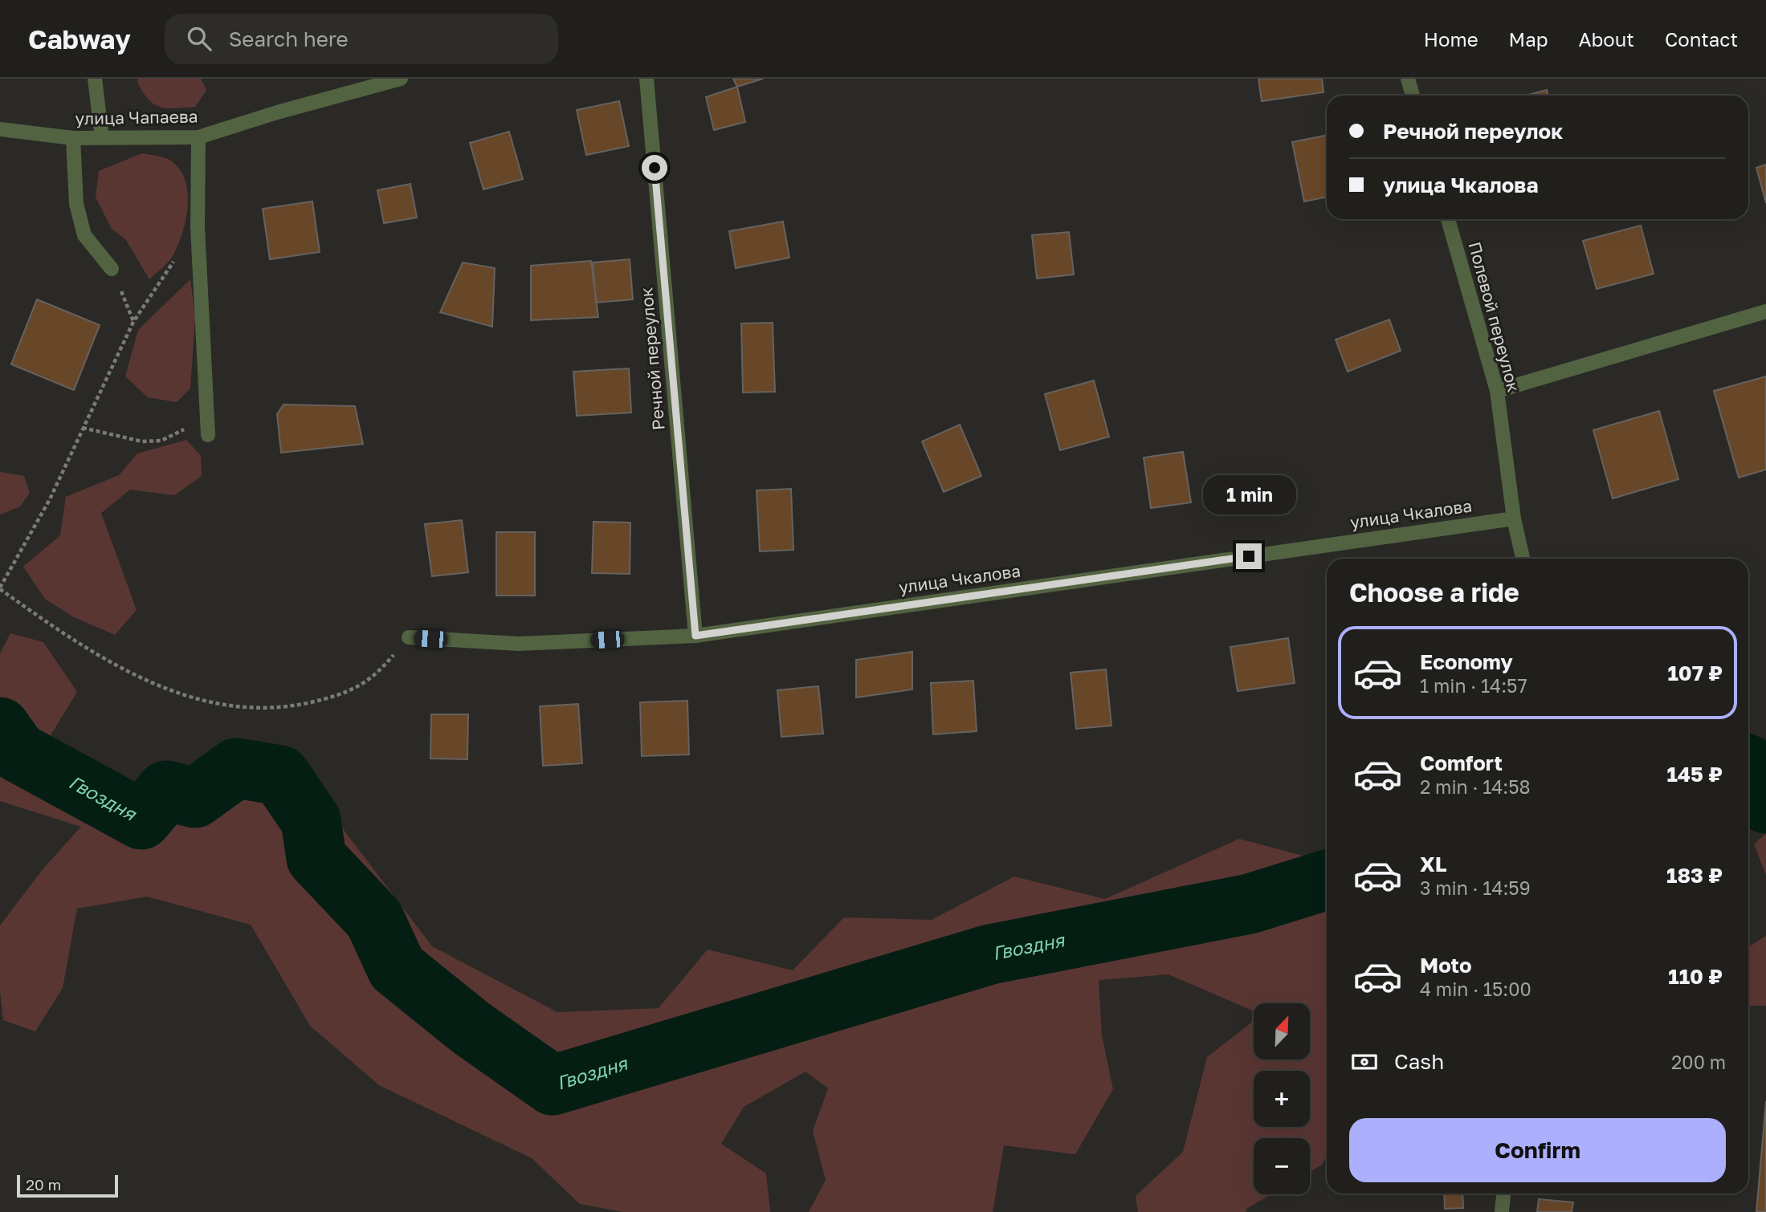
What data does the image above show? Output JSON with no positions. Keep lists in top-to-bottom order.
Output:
{
  "streets": {
    "street": [
      "улица Чапаева",
      "Полевой переулок",
      "Речной переулок",
      "улица Чкалова"
    ]
  },
  "crossings": [
    ["Полевой переулок", "улица Чкалова"],
    ["Речной переулок", "улица Чкалова"]
  ],
  "water": ["Гвоздня"],
  "scale_bar": "20 m",
  "north": "top right",
  "page": {
    "header": "Cabway",
    "search": "Search here",
    "nav": [
      "Home",
      "Map",
      "About",
      "Contact"
    ],
    "banner": ["Речной переулок", "улица Чкалова"],
    "bubble": "1 min",
    "heading": "Choose a ride",
    "list": [
      {
        "name": "Economy",
        "note": "1 min · 14:57",
        "value": "107 ₽"
      },
      {
        "name": "Comfort",
        "note": "2 min · 14:58",
        "value": "145 ₽"
      },
      {
        "name": "XL",
        "note": "3 min · 14:59",
        "value": "183 ₽"
      },
      {
        "name": "Moto",
        "note": "4 min · 15:00",
        "value": "110 ₽"
      }
    ],
    "map_buttons": ["+", "−"],
    "pay": ["Cash", "200 m"],
    "buttons": "Confirm",
    "scale": "20 m"
  }
}
